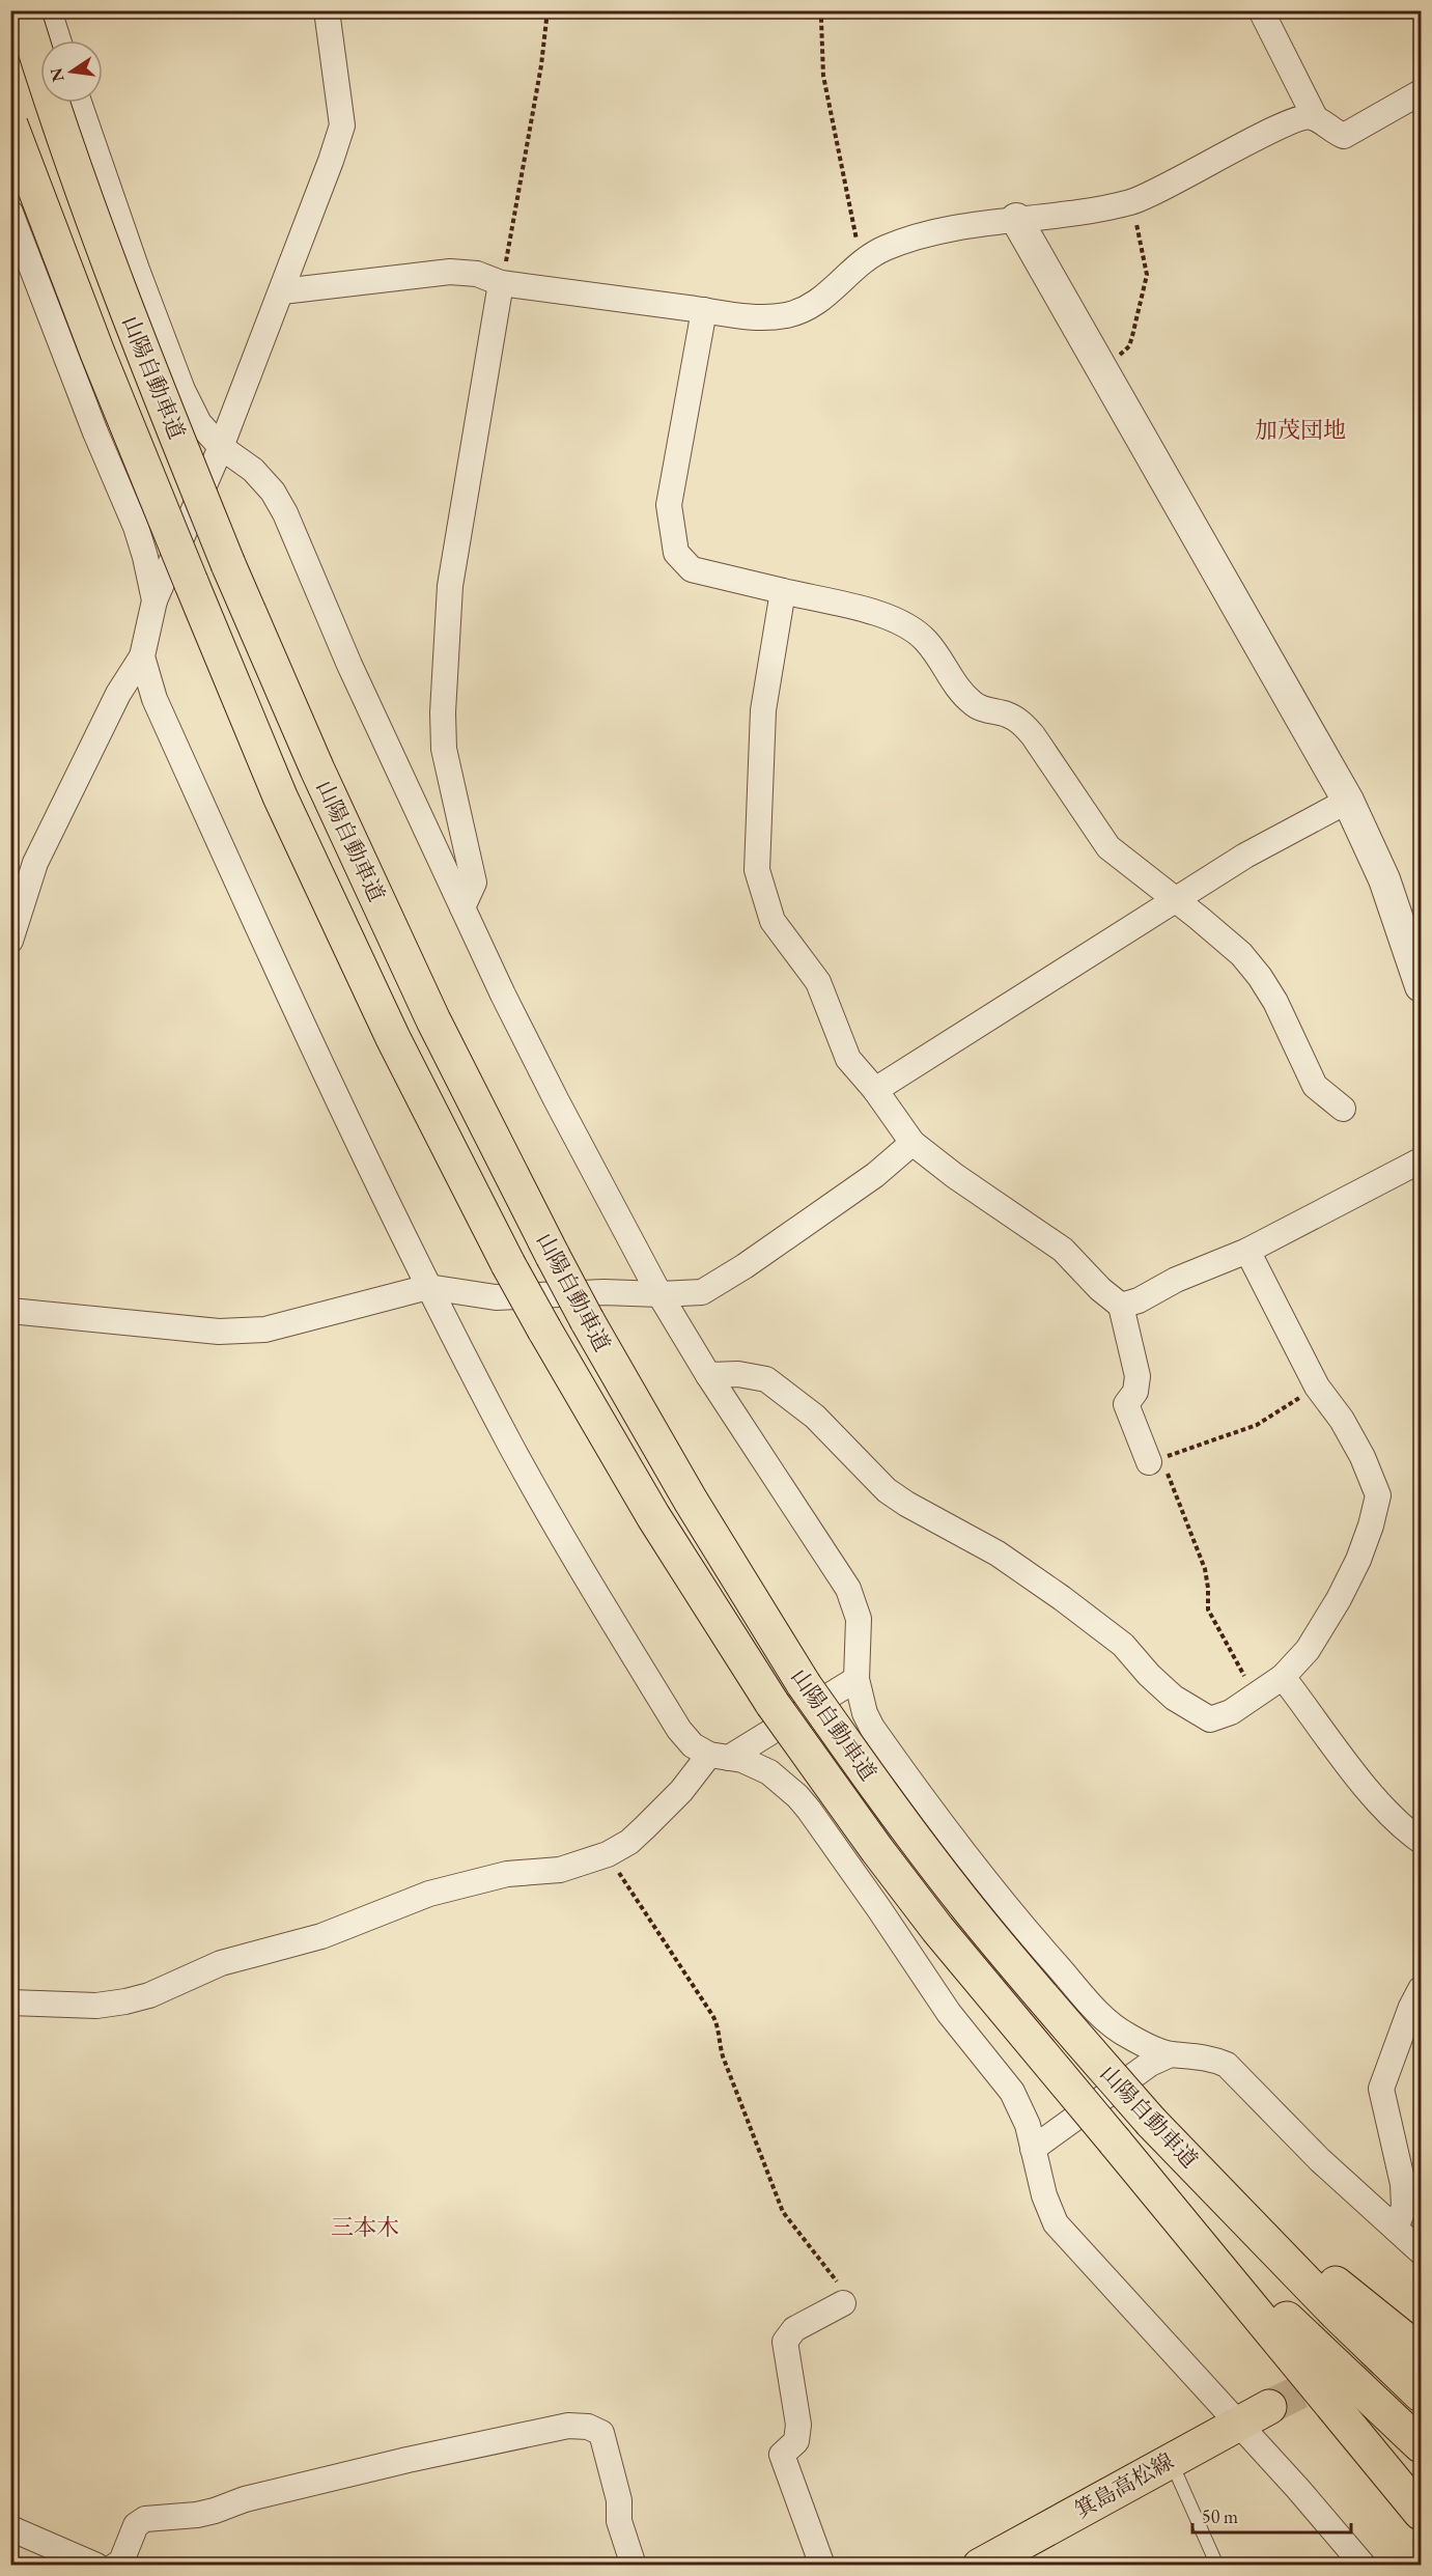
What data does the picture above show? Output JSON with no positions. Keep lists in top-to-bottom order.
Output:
{
  "streets": {
    "main road": ["山陽自動車道", "箕島高松線"]
  },
  "districts": ["加茂団地", "三本木"],
  "scale_bar": "50 m",
  "north": "left"
}
